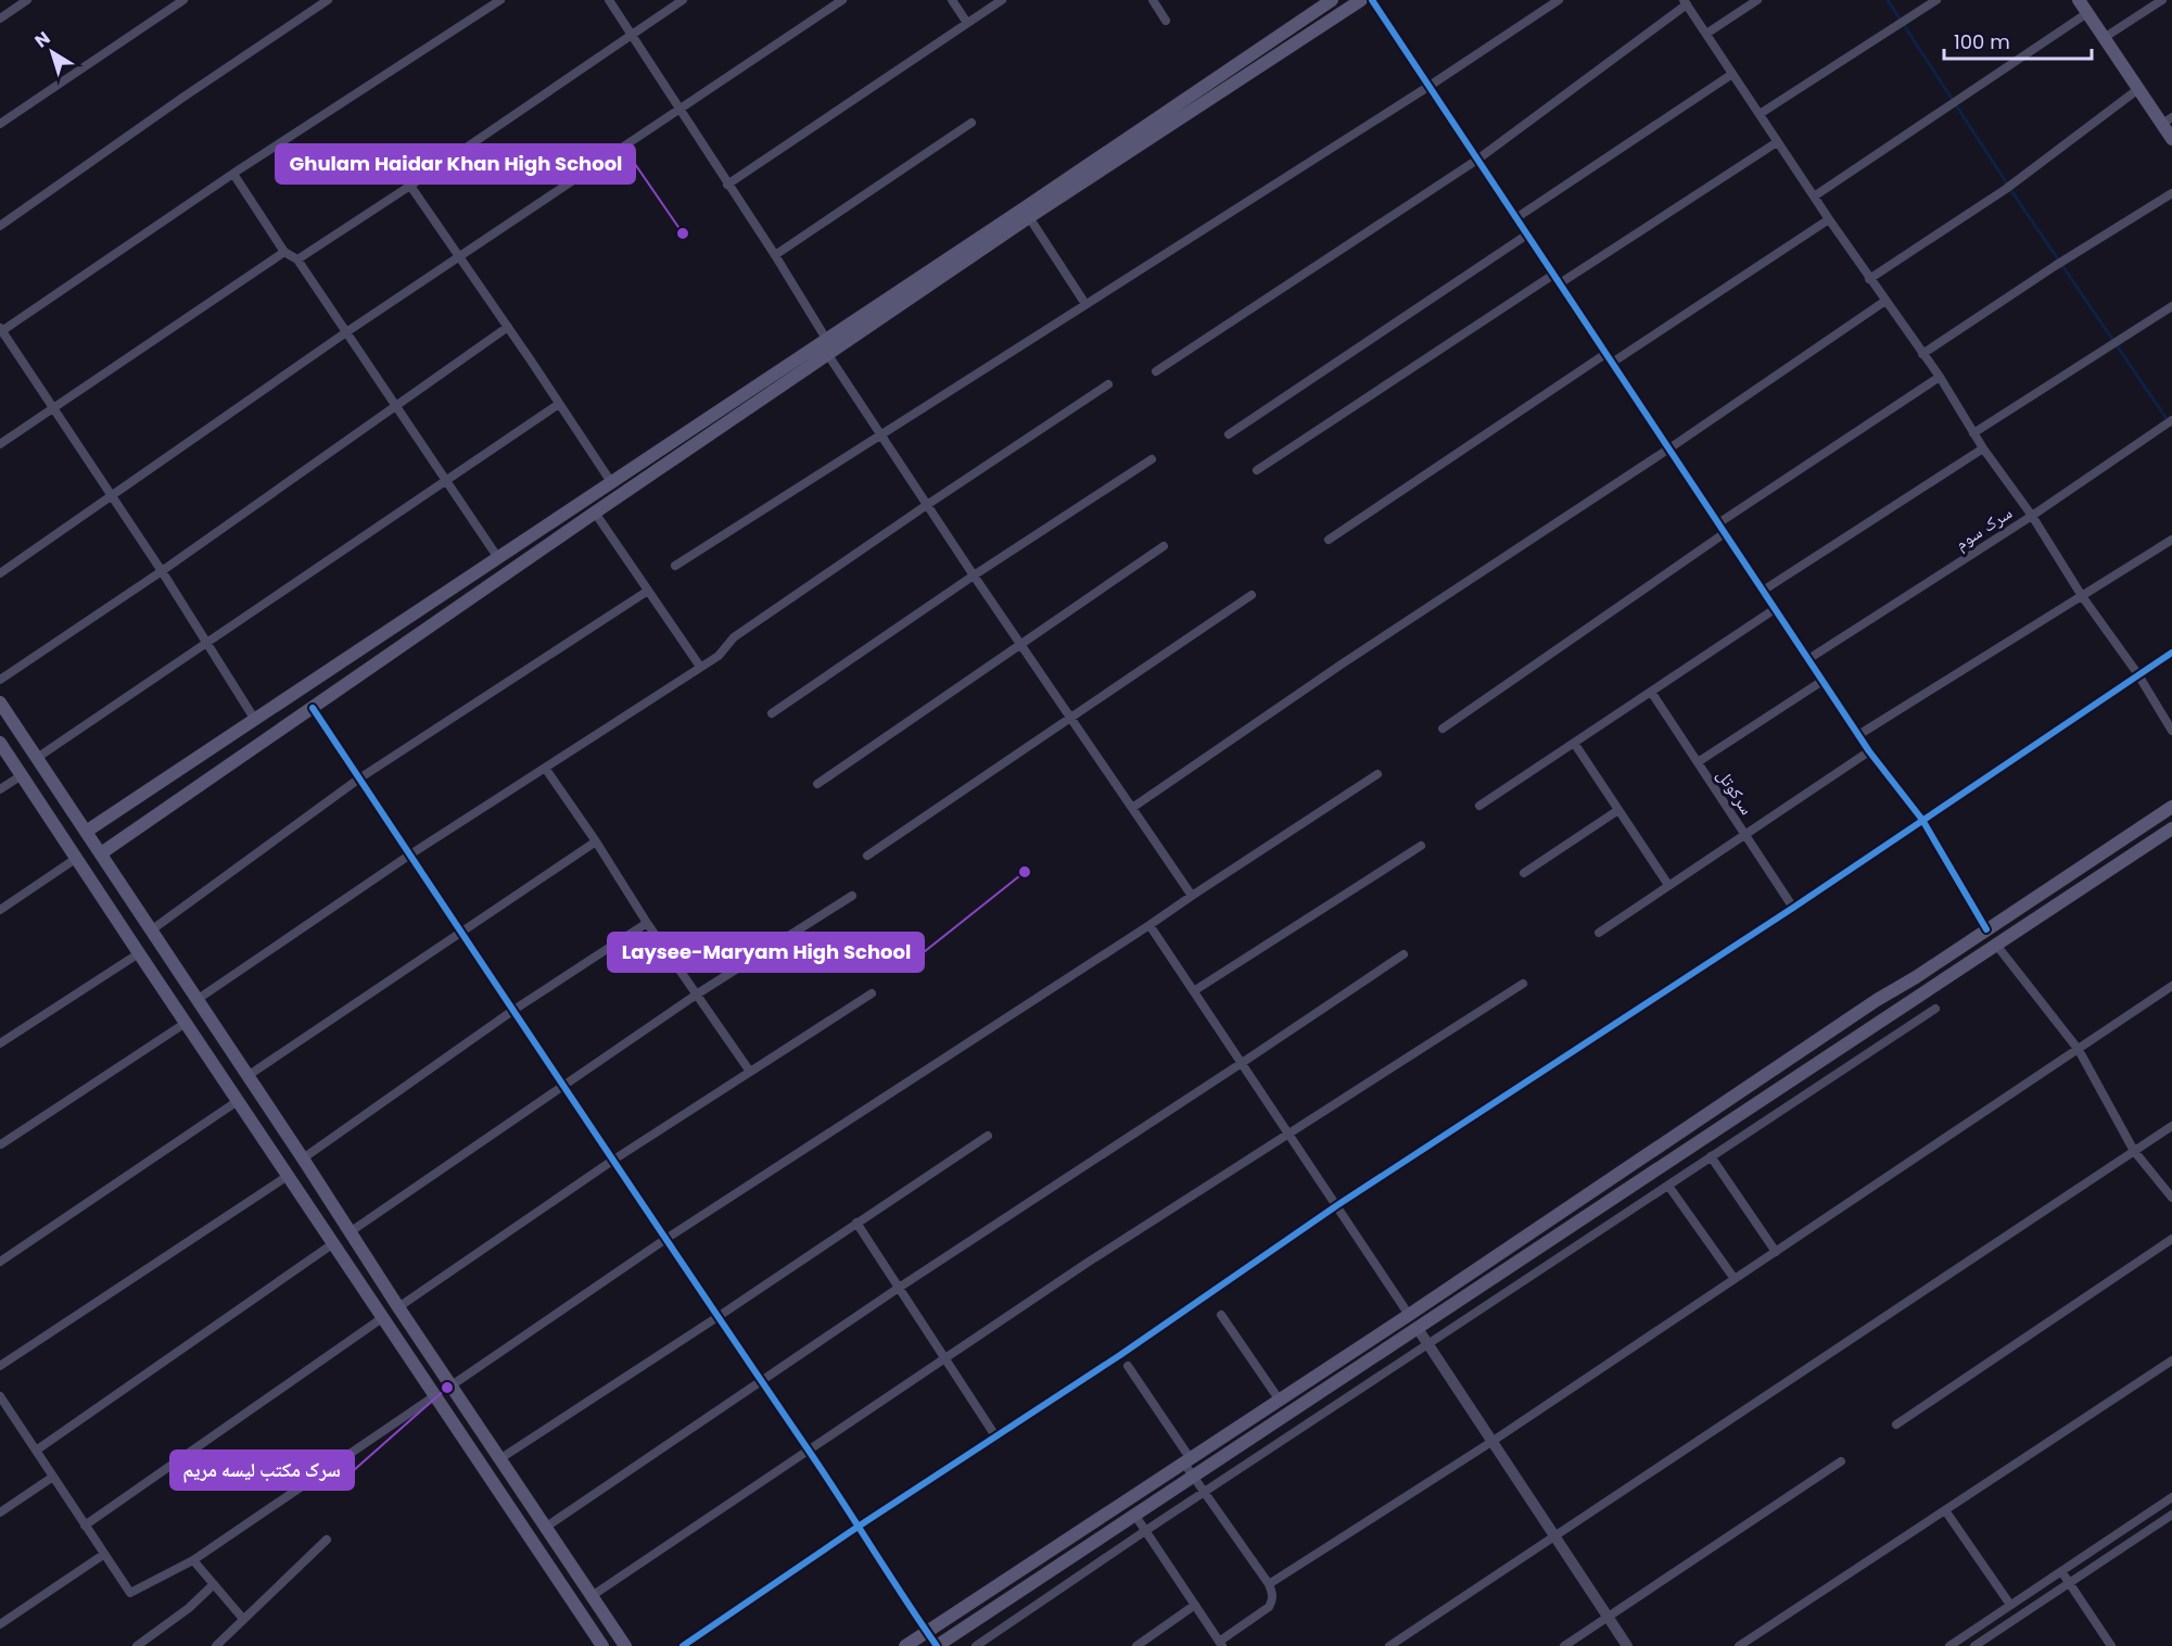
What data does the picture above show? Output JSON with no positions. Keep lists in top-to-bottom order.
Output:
{
  "streets": {
    "street": ["سرک سوم", "سرکوتل"]
  },
  "places": ["Ghulam Haidar Khan High School", "Laysee-Maryam High School", "سرک مکتب لیسه مریم"],
  "scale_bar": "100 m",
  "north": "top left"
}
